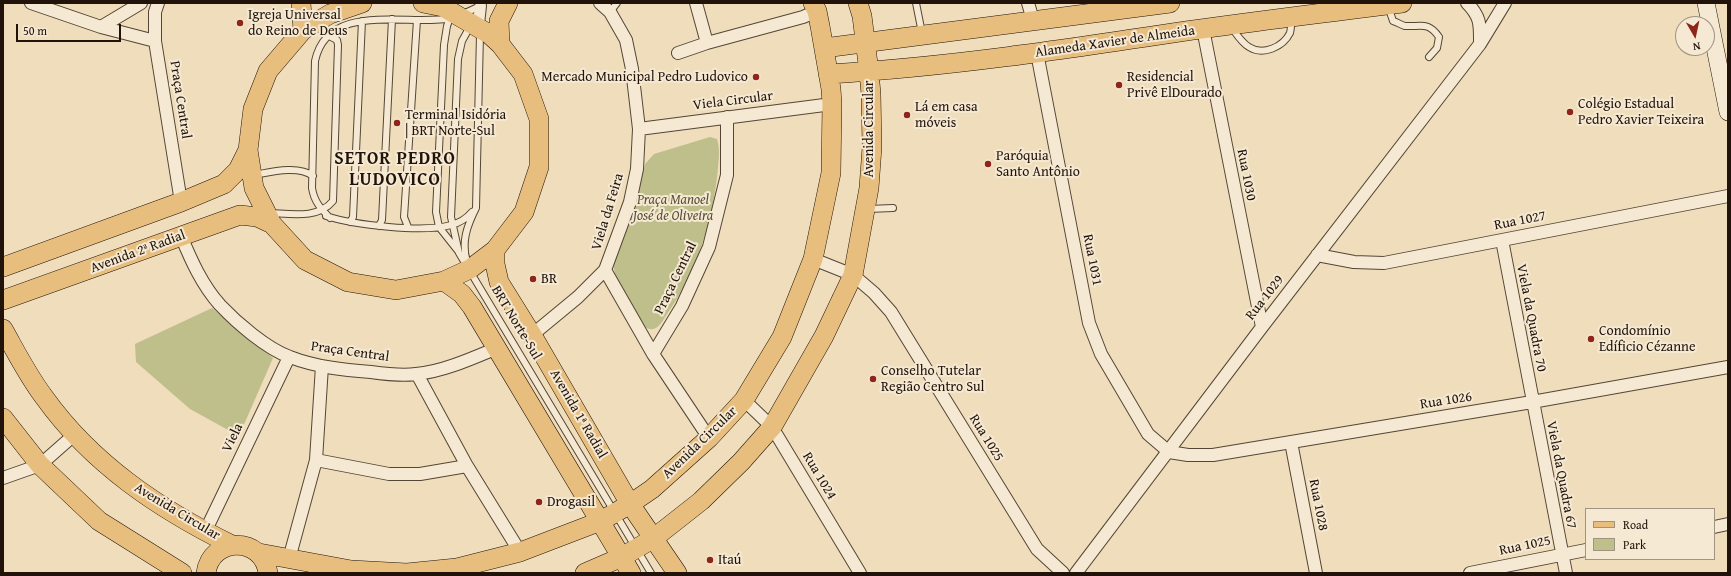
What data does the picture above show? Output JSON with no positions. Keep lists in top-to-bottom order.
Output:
{
  "streets": {
    "main road": [
      "Alameda Xavier de Almeida",
      "Avenida Circular",
      "Avenida 2ª Radial",
      "Avenida 1ª Radial"
    ],
    "street": [
      "Praça Central",
      "Viela Circular",
      "Rua 1030",
      "Viela da Feira",
      "Rua 1027",
      "Rua 1031",
      "Rua 1029",
      "Viela da Quadra 70",
      "Rua 1026",
      "Viela",
      "Rua 1025",
      "Viela da Quadra 67",
      "Rua 1024",
      "Rua 1028"
    ],
    "lane": ["BRT Norte-Sul"]
  },
  "crossings": [
    ["Alameda Xavier de Almeida", "Avenida Circular"],
    ["Alameda Xavier de Almeida", "Rua 1030"],
    ["Alameda Xavier de Almeida", "Rua 1031"],
    ["Praça Central", "Viela Circular"],
    ["Praça Central", "Avenida Circular"],
    ["Praça Central", "Viela da Feira"],
    ["Praça Central", "Avenida 2ª Radial"],
    ["Praça Central", "Avenida 1ª Radial"],
    ["Praça Central", "Viela"],
    ["Viela Circular", "Avenida Circular"],
    ["Viela Circular", "Viela da Feira"],
    ["Avenida Circular", "BRT Norte-Sul"],
    ["Avenida Circular", "Avenida 1ª Radial"],
    ["Avenida Circular", "Viela"],
    ["Avenida Circular", "Rua 1025"],
    ["Avenida Circular", "Rua 1024"],
    ["Rua 1030", "Rua 1029"],
    ["Viela da Feira", "Avenida 1ª Radial"],
    ["Rua 1027", "Rua 1029"],
    ["Rua 1027", "Viela da Quadra 70"],
    ["Rua 1031", "Rua 1029"],
    ["Rua 1031", "Rua 1026"],
    ["Rua 1029", "Rua 1026"],
    ["Viela da Quadra 70", "Rua 1026"],
    ["Viela da Quadra 70", "Viela da Quadra 67"],
    ["BRT Norte-Sul", "Avenida 1ª Radial"],
    ["Rua 1026", "Viela da Quadra 67"],
    ["Rua 1026", "Rua 1028"],
    ["Rua 1025", "Viela da Quadra 67"]
  ],
  "districts": ["SETOR PEDRO LUDOVICO"],
  "parks": ["Praça Manoel José de Oliveira"],
  "places": [
    "Igreja Universal do Reino de Deus",
    "Mercado Municipal Pedro Ludovico",
    "Residencial Privê ElDourado",
    "Colégio Estadual Pedro Xavier Teixeira",
    "Lá em casa móveis",
    "Terminal Isidória | BRT Norte-Sul",
    "Paróquia Santo Antônio",
    "BR",
    "Condomínio Edíficio Cézanne",
    "Conselho Tutelar Região Centro Sul",
    "Drogasil",
    "Itaú"
  ],
  "legend": ["Road", "Park"],
  "scale_bar": "50 m",
  "north": "bottom"
}
